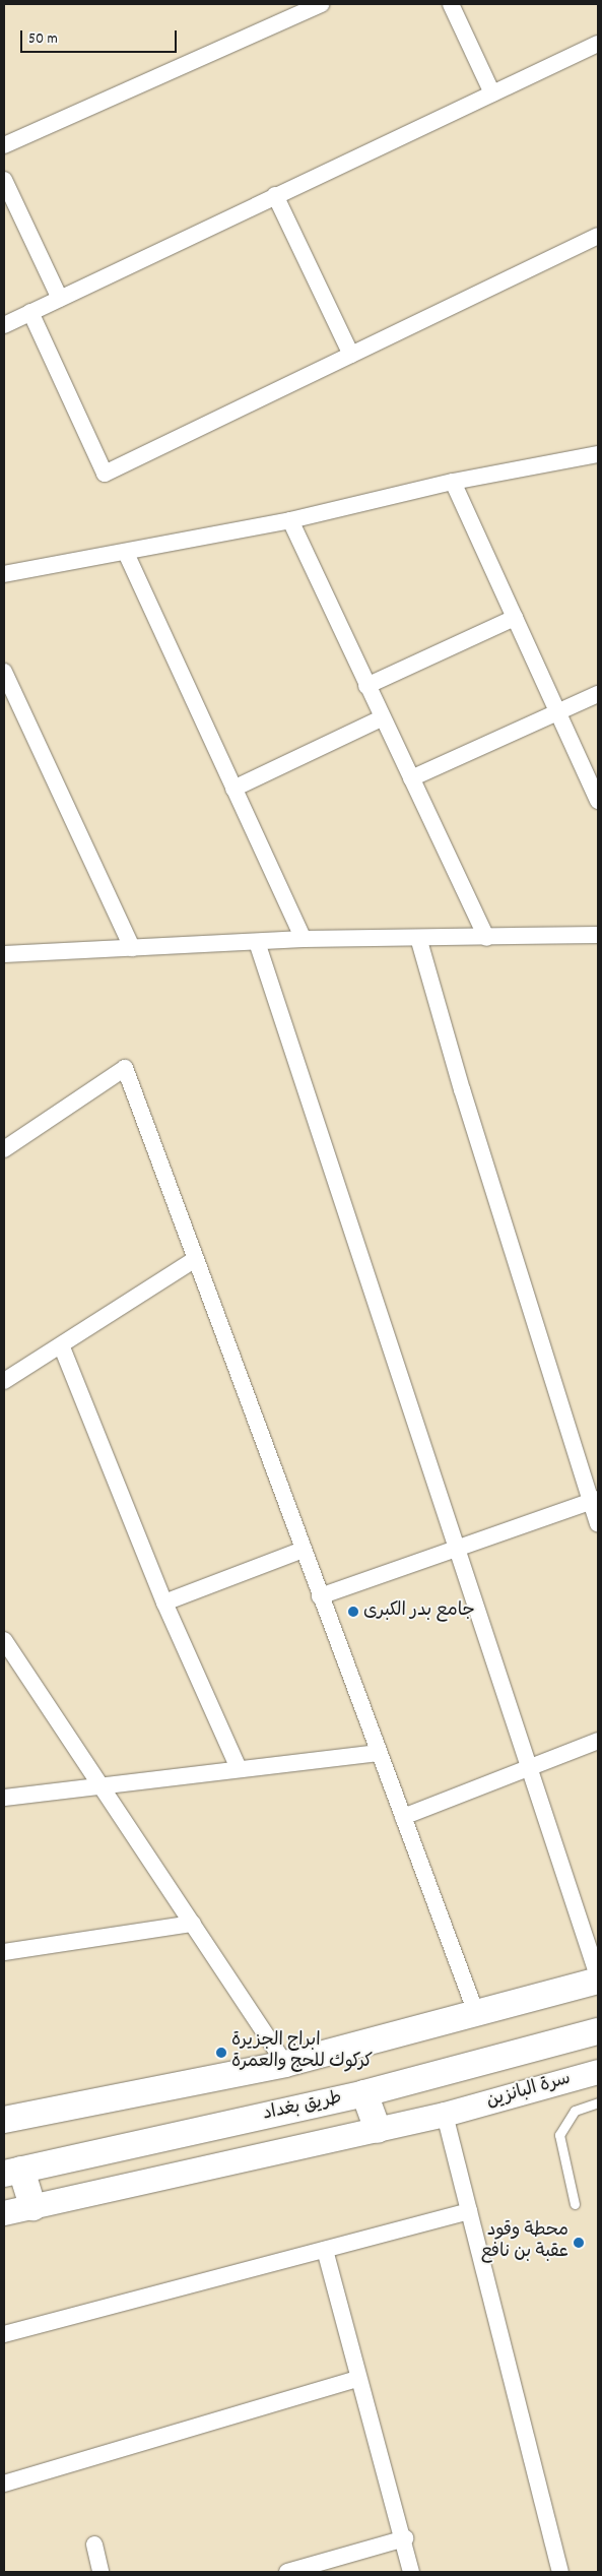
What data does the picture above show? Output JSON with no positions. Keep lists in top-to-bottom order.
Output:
{
  "streets": {
    "main road": ["سرة البانزين", "طريق بغداد"]
  },
  "places": ["جامع بدر الكبرى", "ابراج الجزيرة كركوك للحج والعمرة", "محطة وقود عقبة بن نافع"],
  "scale_bar": "50 m"
}
